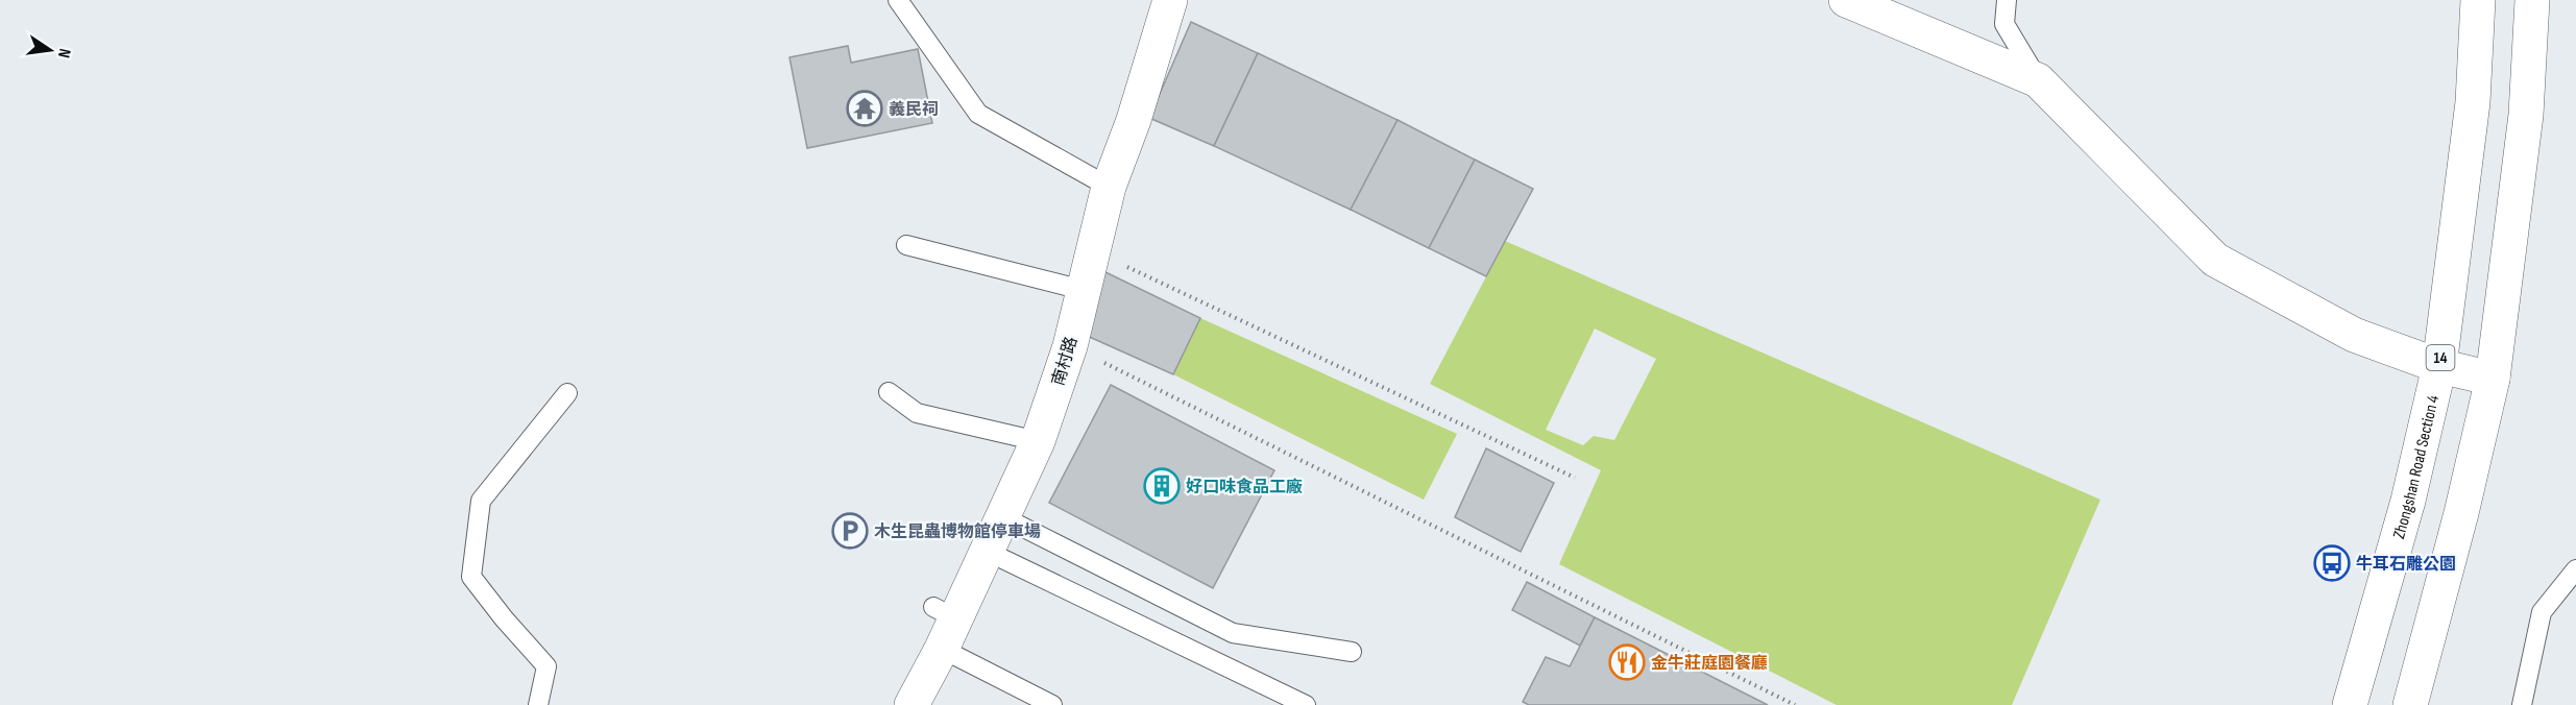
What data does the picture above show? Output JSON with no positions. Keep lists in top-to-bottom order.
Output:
{
  "streets": {
    "street": ["14", "南村路", "Zhongshan Road Section 4"]
  },
  "places": {
    "temple": ["義民祠"],
    "building": ["好口味食品工廠"],
    "parking": ["木生昆蟲博物館停車場"],
    "bus stop": ["牛耳石雕公園"],
    "restaurant": ["金牛莊庭園餐廳"]
  },
  "north": "right"
}
